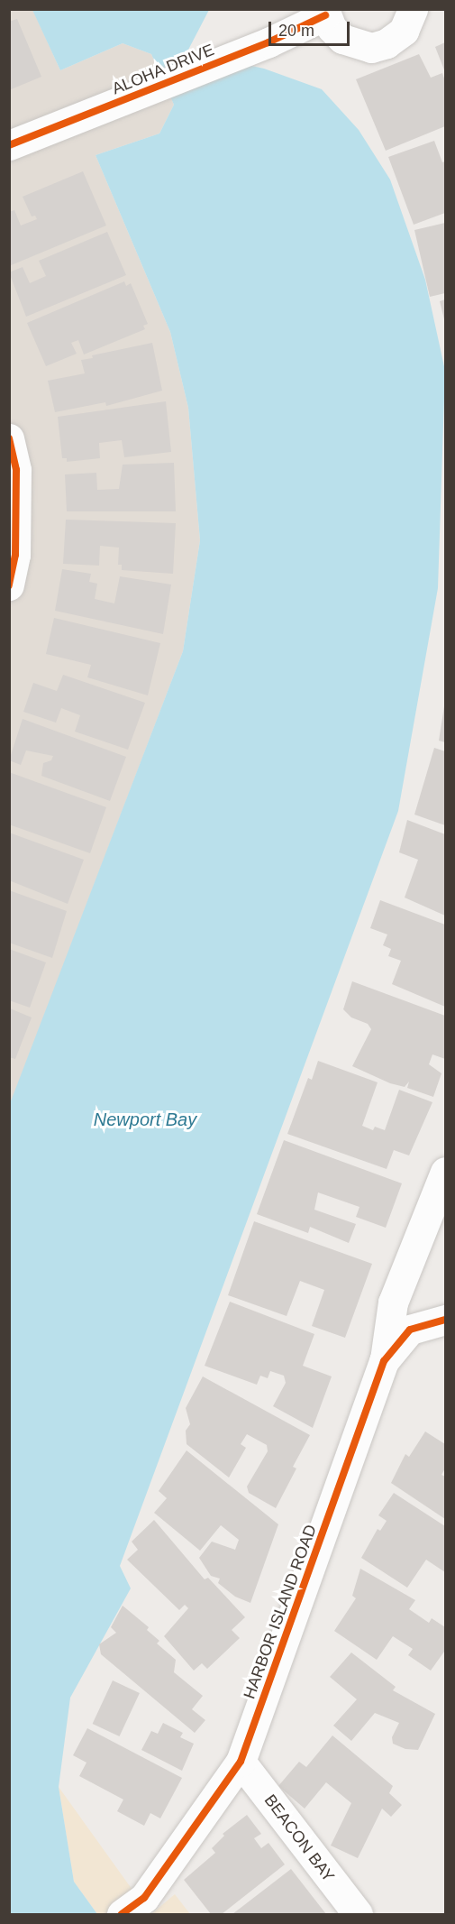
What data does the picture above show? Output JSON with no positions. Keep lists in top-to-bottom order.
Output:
{
  "streets": {
    "street": ["ALOHA DRIVE", "HARBOR ISLAND ROAD", "BEACON BAY"]
  },
  "crossings": [
    ["HARBOR ISLAND ROAD", "BEACON BAY"]
  ],
  "water": ["Newport Bay"],
  "scale_bar": "20 m"
}
